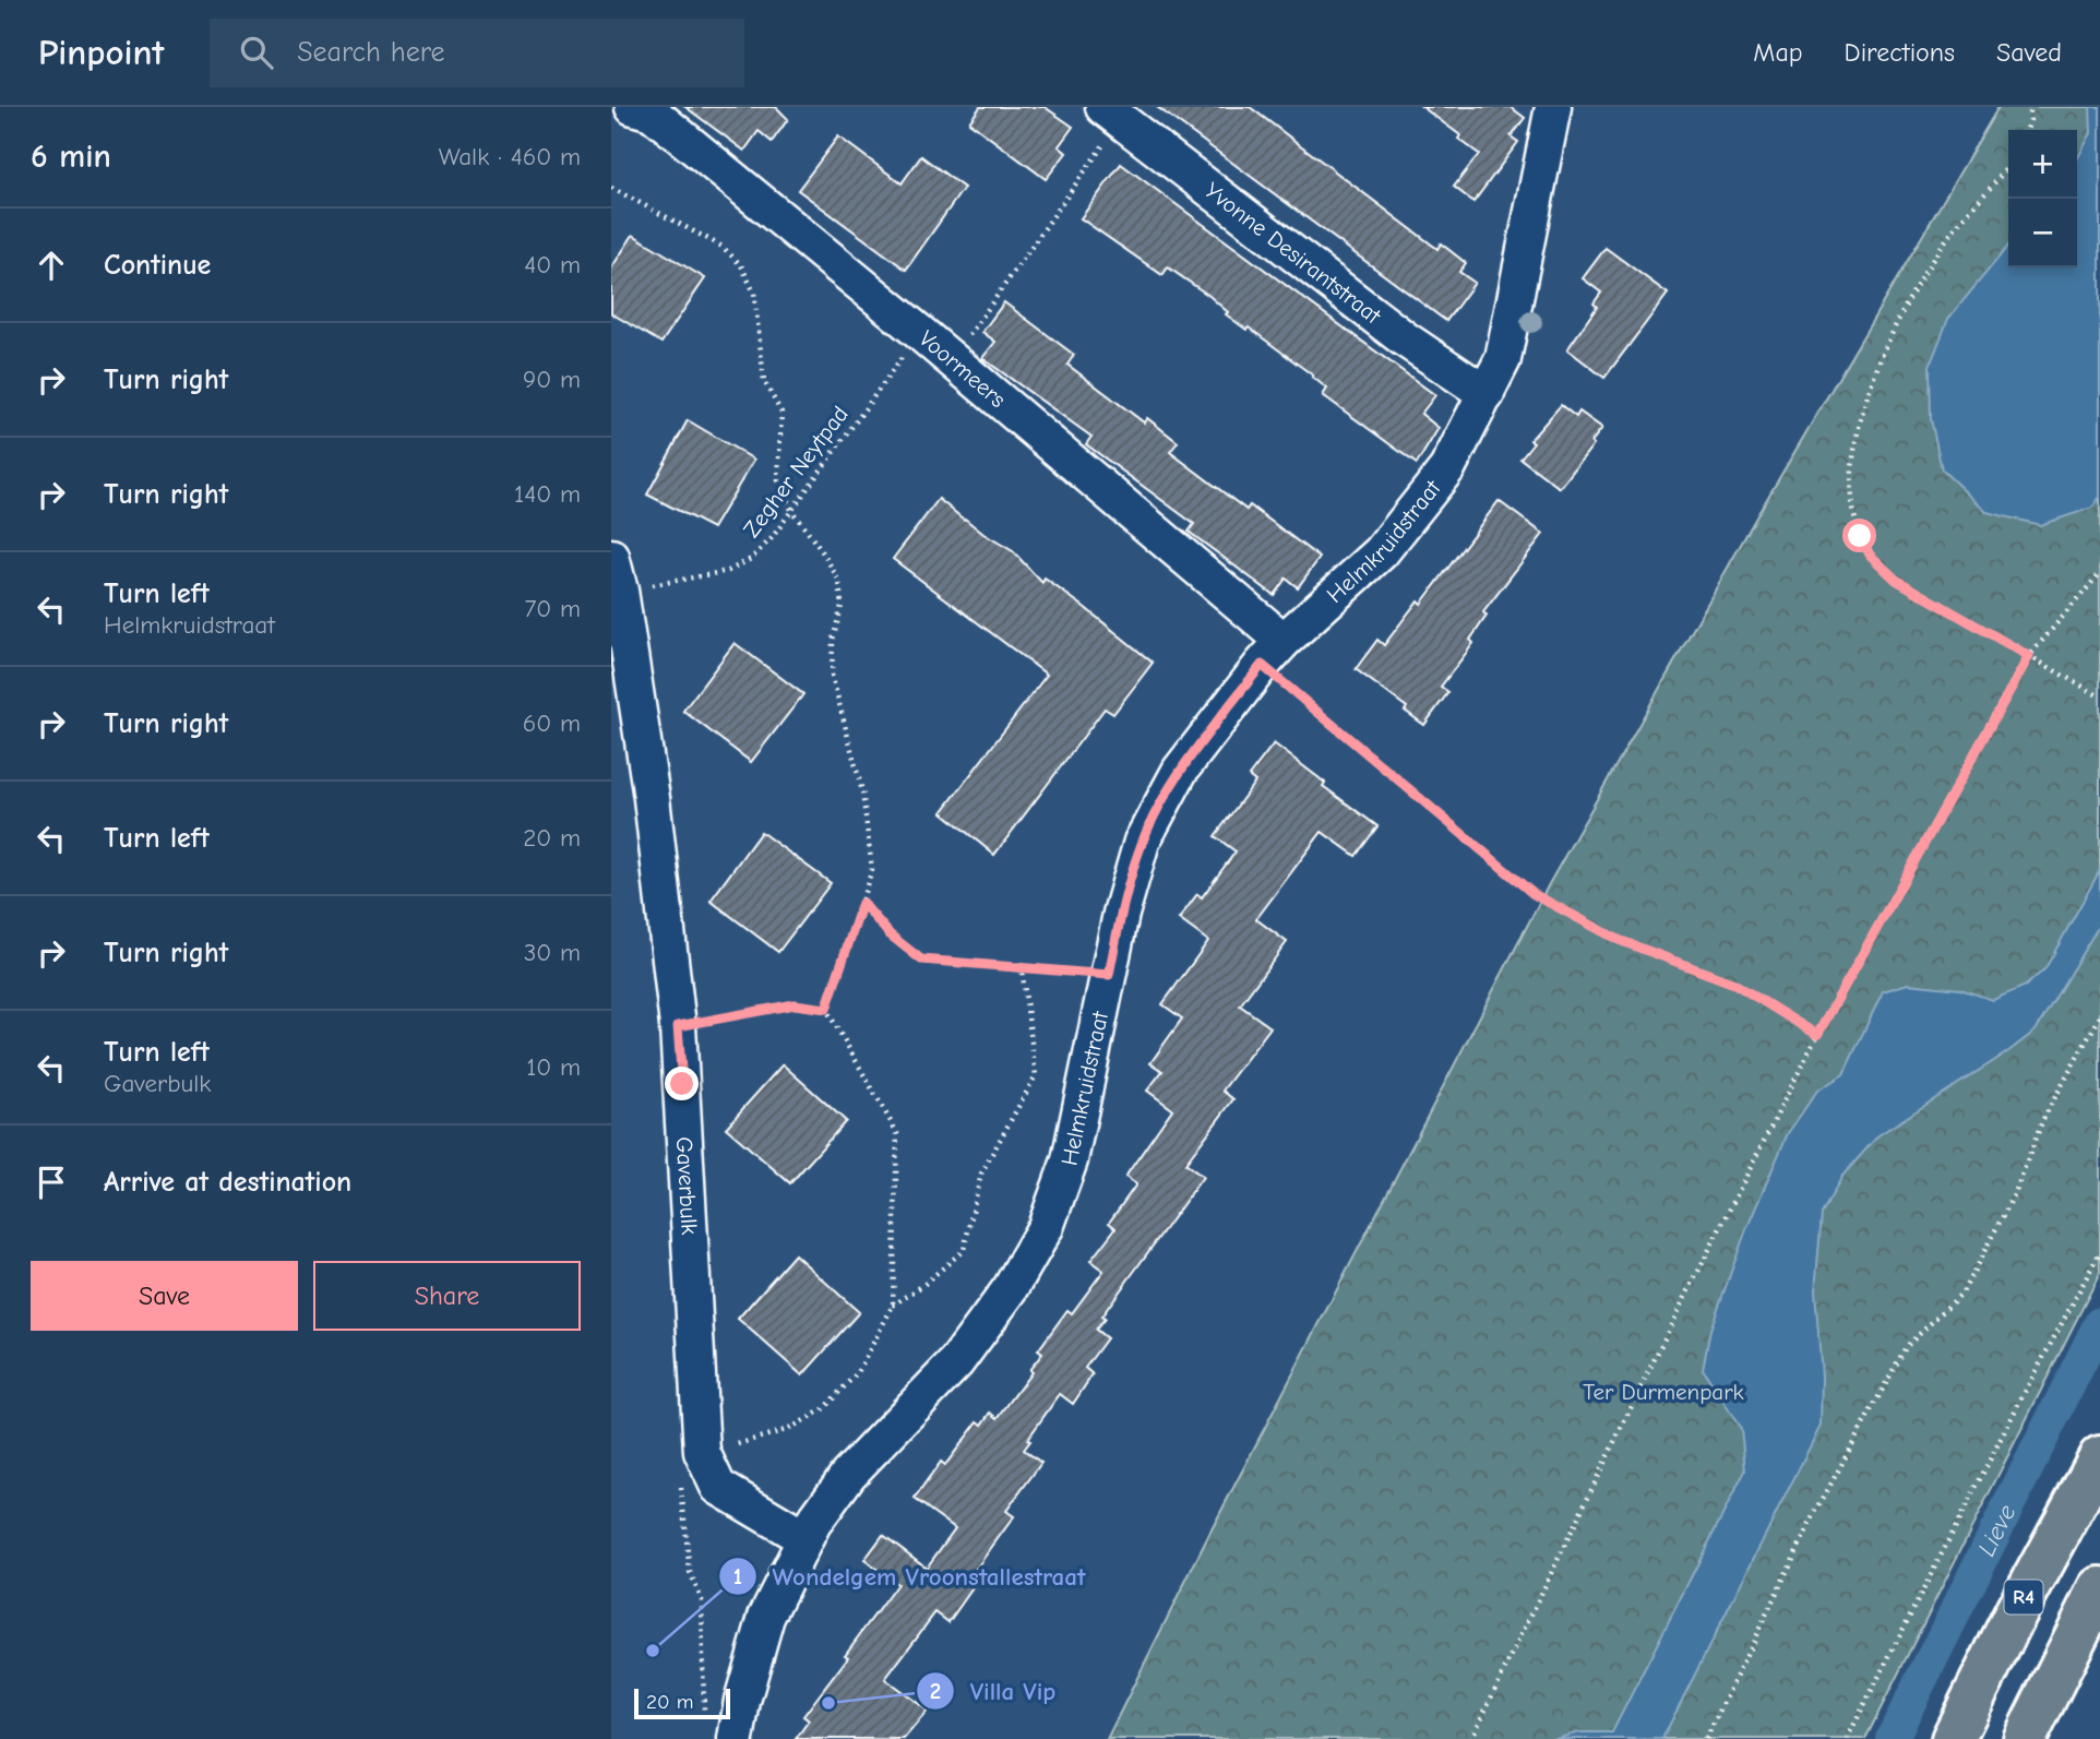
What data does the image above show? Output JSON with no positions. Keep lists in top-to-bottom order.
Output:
{
  "streets": {
    "highway": ["R4"],
    "street": [
      "Yvonne Desirantstraat",
      "Voormeers",
      "Helmkruidstraat",
      "Gaverbulk"
    ],
    "path": ["Zegher Neytpad"]
  },
  "crossings": [
    ["Yvonne Desirantstraat", "Helmkruidstraat"],
    ["Voormeers", "Zegher Neytpad"],
    ["Voormeers", "Helmkruidstraat"],
    ["Zegher Neytpad", "Gaverbulk"],
    ["Helmkruidstraat", "Gaverbulk"]
  ],
  "water": ["Lieve"],
  "parks": ["Ter Durmenpark"],
  "places": ["Wondelgem Vroonstallestraat", "Villa Vip"],
  "scale_bar": "20 m",
  "page": {
    "header": "Pinpoint",
    "search": "Search here",
    "nav": ["Map", "Directions", "Saved"],
    "heading": ["6 min", "Walk · 460 m"],
    "map_buttons": ["+", "−"],
    "list": [
      ["Continue", "40 m"],
      ["Turn right", "90 m"],
      ["Turn right", "140 m"],
      ["Turn left", "Helmkruidstraat", "70 m"],
      ["Turn right", "60 m"],
      ["Turn left", "20 m"],
      ["Turn right", "30 m"],
      ["Turn left", "Gaverbulk", "10 m"],
      "Arrive at destination"
    ],
    "buttons": ["Save", "Share"],
    "scale": "20 m"
  }
}
